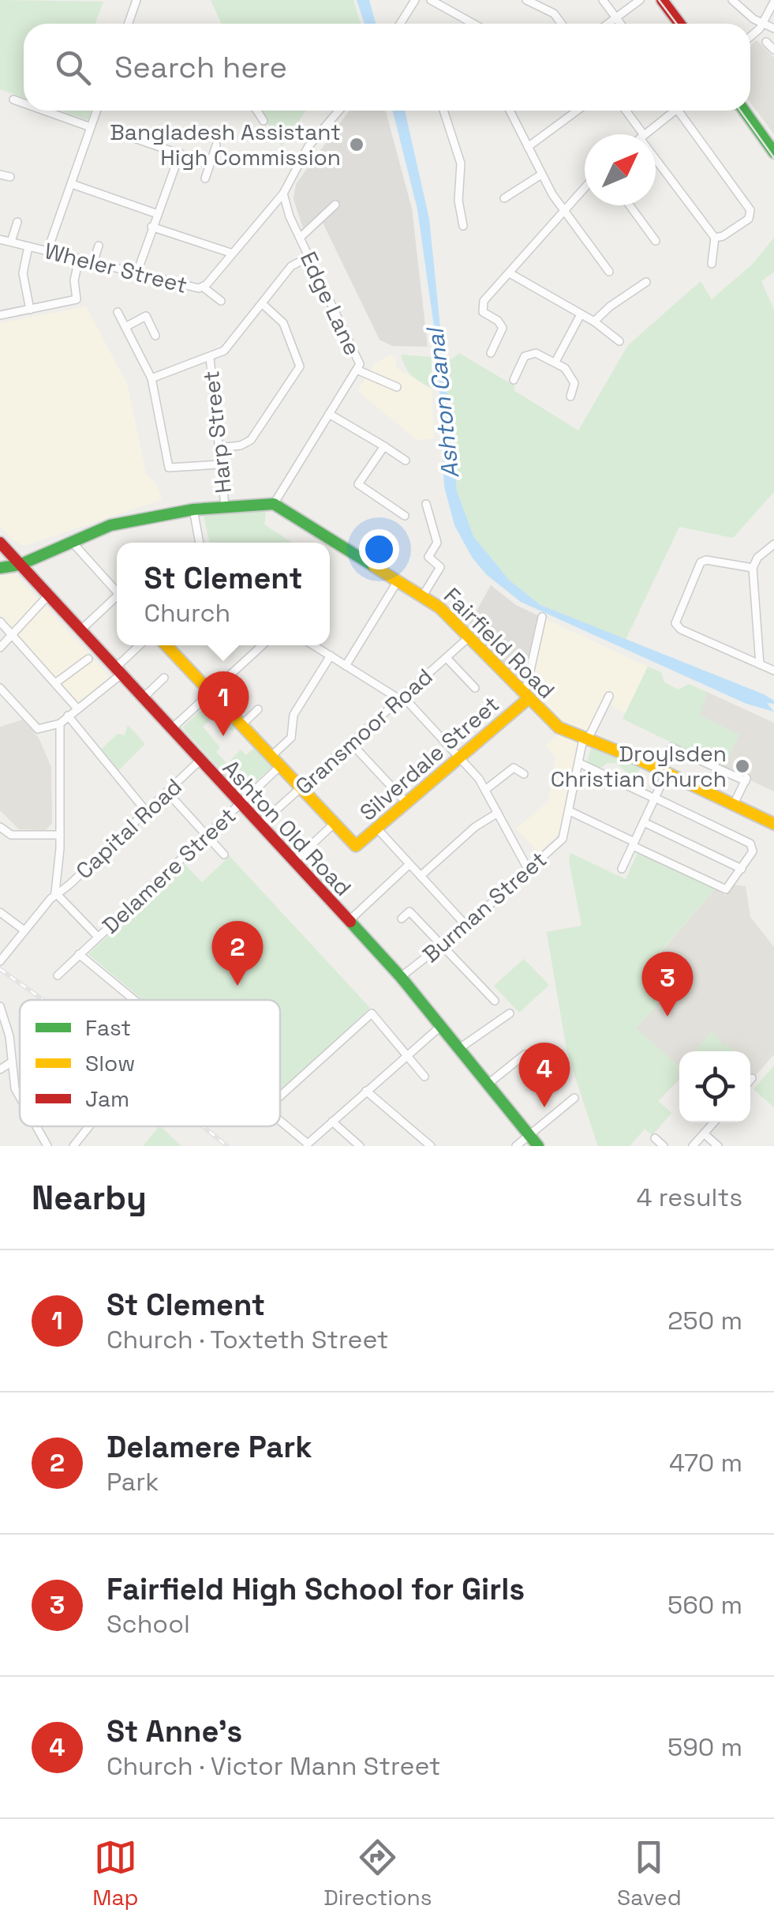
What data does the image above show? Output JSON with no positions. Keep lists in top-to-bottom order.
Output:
{
  "streets": {
    "main road": ["Fairfield Road", "Silverdale Street", "Ashton Old Road"],
    "street": [
      "Wheler Street",
      "Edge Lane",
      "Harp Street",
      "Gransmoor Road",
      "Capital Road",
      "Delamere Street",
      "Burman Street"
    ]
  },
  "crossings": [
    ["Wheler Street", "Edge Lane"],
    ["Edge Lane", "Fairfield Road"],
    ["Fairfield Road", "Gransmoor Road"],
    ["Fairfield Road", "Silverdale Street"],
    ["Gransmoor Road", "Ashton Old Road"],
    ["Ashton Old Road", "Capital Road"],
    ["Ashton Old Road", "Delamere Street"],
    ["Ashton Old Road", "Burman Street"]
  ],
  "water": ["Ashton Canal"],
  "places": ["Bangladesh Assistant High Commission", "Droylsden Christian Church"],
  "legend": ["Fast", "Slow", "Jam"],
  "north": "top right",
  "page": {
    "search": "Search here",
    "popup": ["St Clement", "Church"],
    "pins": [
      "1",
      "2",
      "3",
      "4"
    ],
    "heading": ["Nearby", "4 results"],
    "list": [
      {
        "mark": "1",
        "name": "St Clement",
        "note": "Church · Toxteth Street",
        "value": "250 m"
      },
      {
        "mark": "2",
        "name": "Delamere Park",
        "note": "Park",
        "value": "470 m"
      },
      {
        "mark": "3",
        "name": "Fairfield High School for Girls",
        "note": "School",
        "value": "560 m"
      },
      {
        "mark": "4",
        "name": "St Anne's",
        "note": "Church · Victor Mann Street",
        "value": "590 m"
      }
    ],
    "nav": ["Map", "Directions", "Saved"]
  }
}
